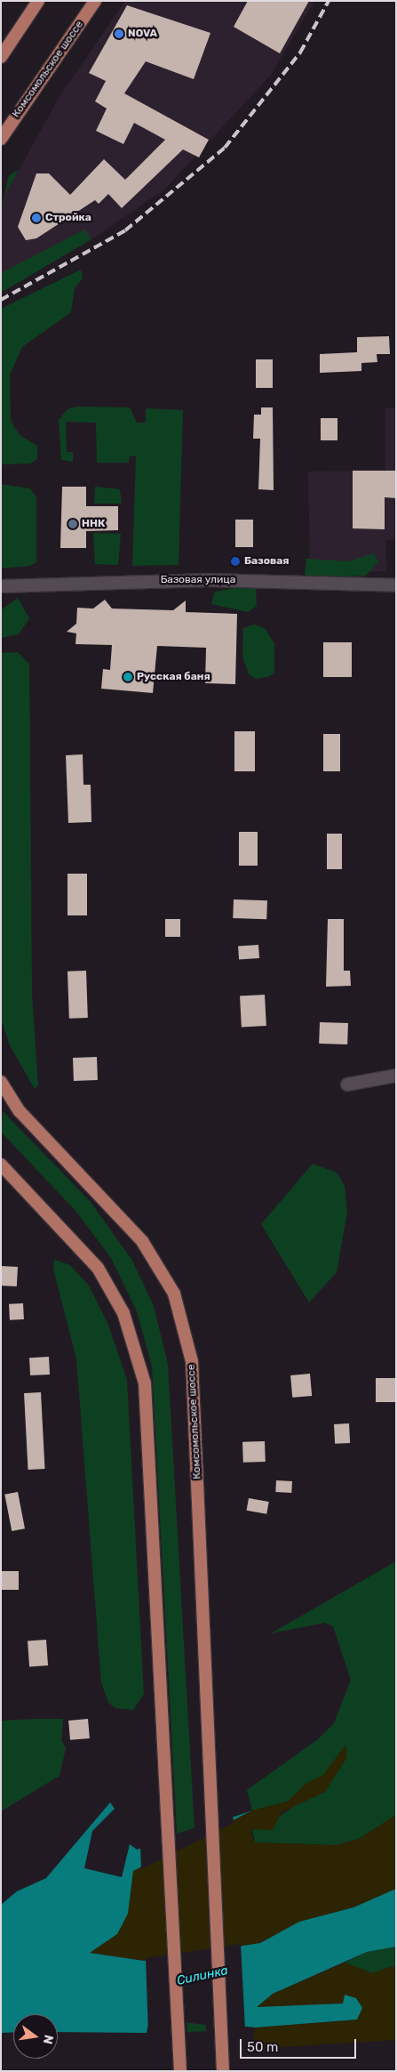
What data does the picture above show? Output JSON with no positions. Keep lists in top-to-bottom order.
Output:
{
  "streets": {
    "main road": ["Комсомольское шоссе"],
    "street": ["Базовая улица"]
  },
  "water": ["Силинка"],
  "places": [
    "NOVA",
    "Стройка",
    "ННК",
    "Базовая",
    "Русская баня"
  ],
  "scale_bar": "50 m",
  "north": "right"
}
